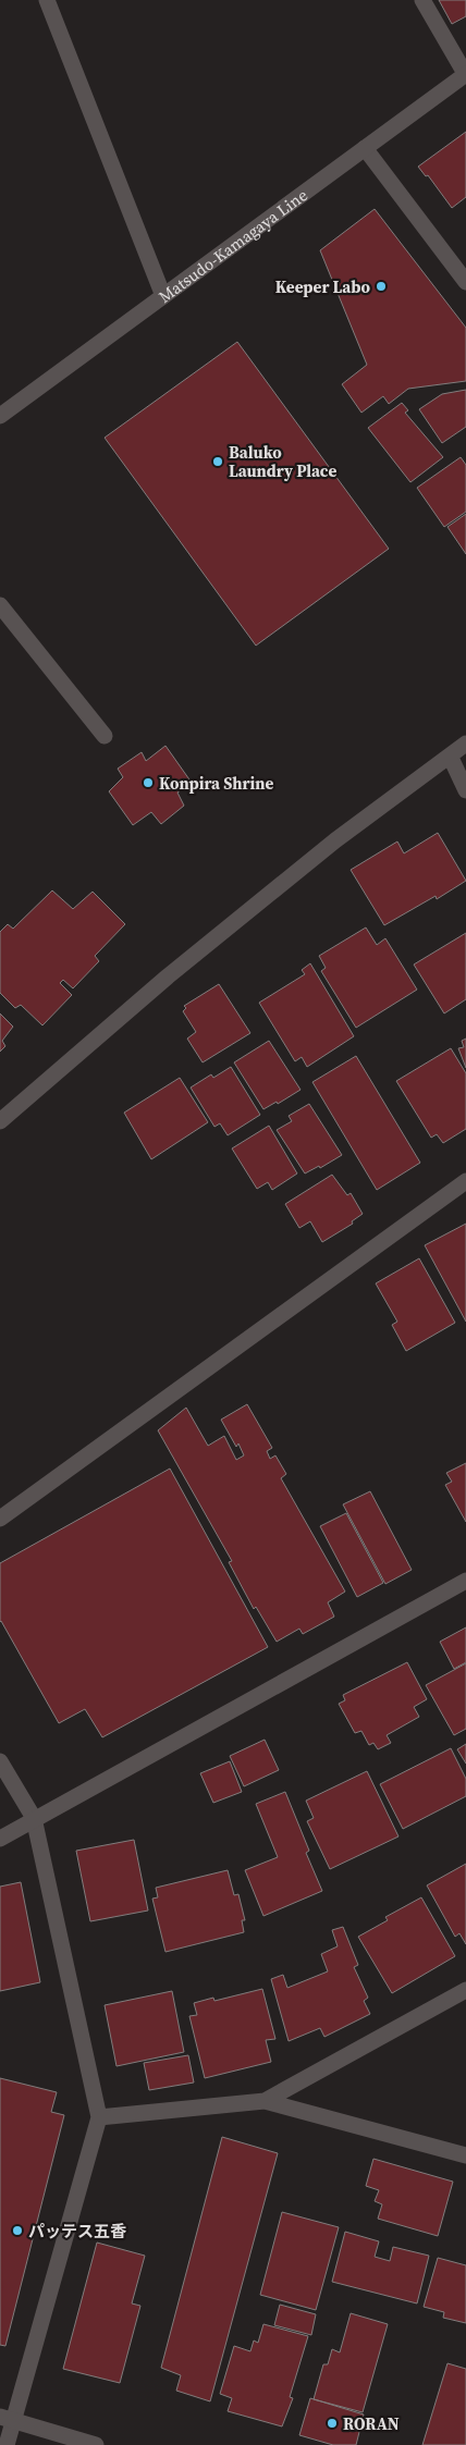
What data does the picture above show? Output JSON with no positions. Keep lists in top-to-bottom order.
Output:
{
  "streets": {
    "street": ["Matsudo-Kamagaya Line"]
  },
  "places": [
    "Keeper Labo",
    "Baluko Laundry Place",
    "Konpira Shrine",
    "パッテス五香",
    "RORAN"
  ]
}
